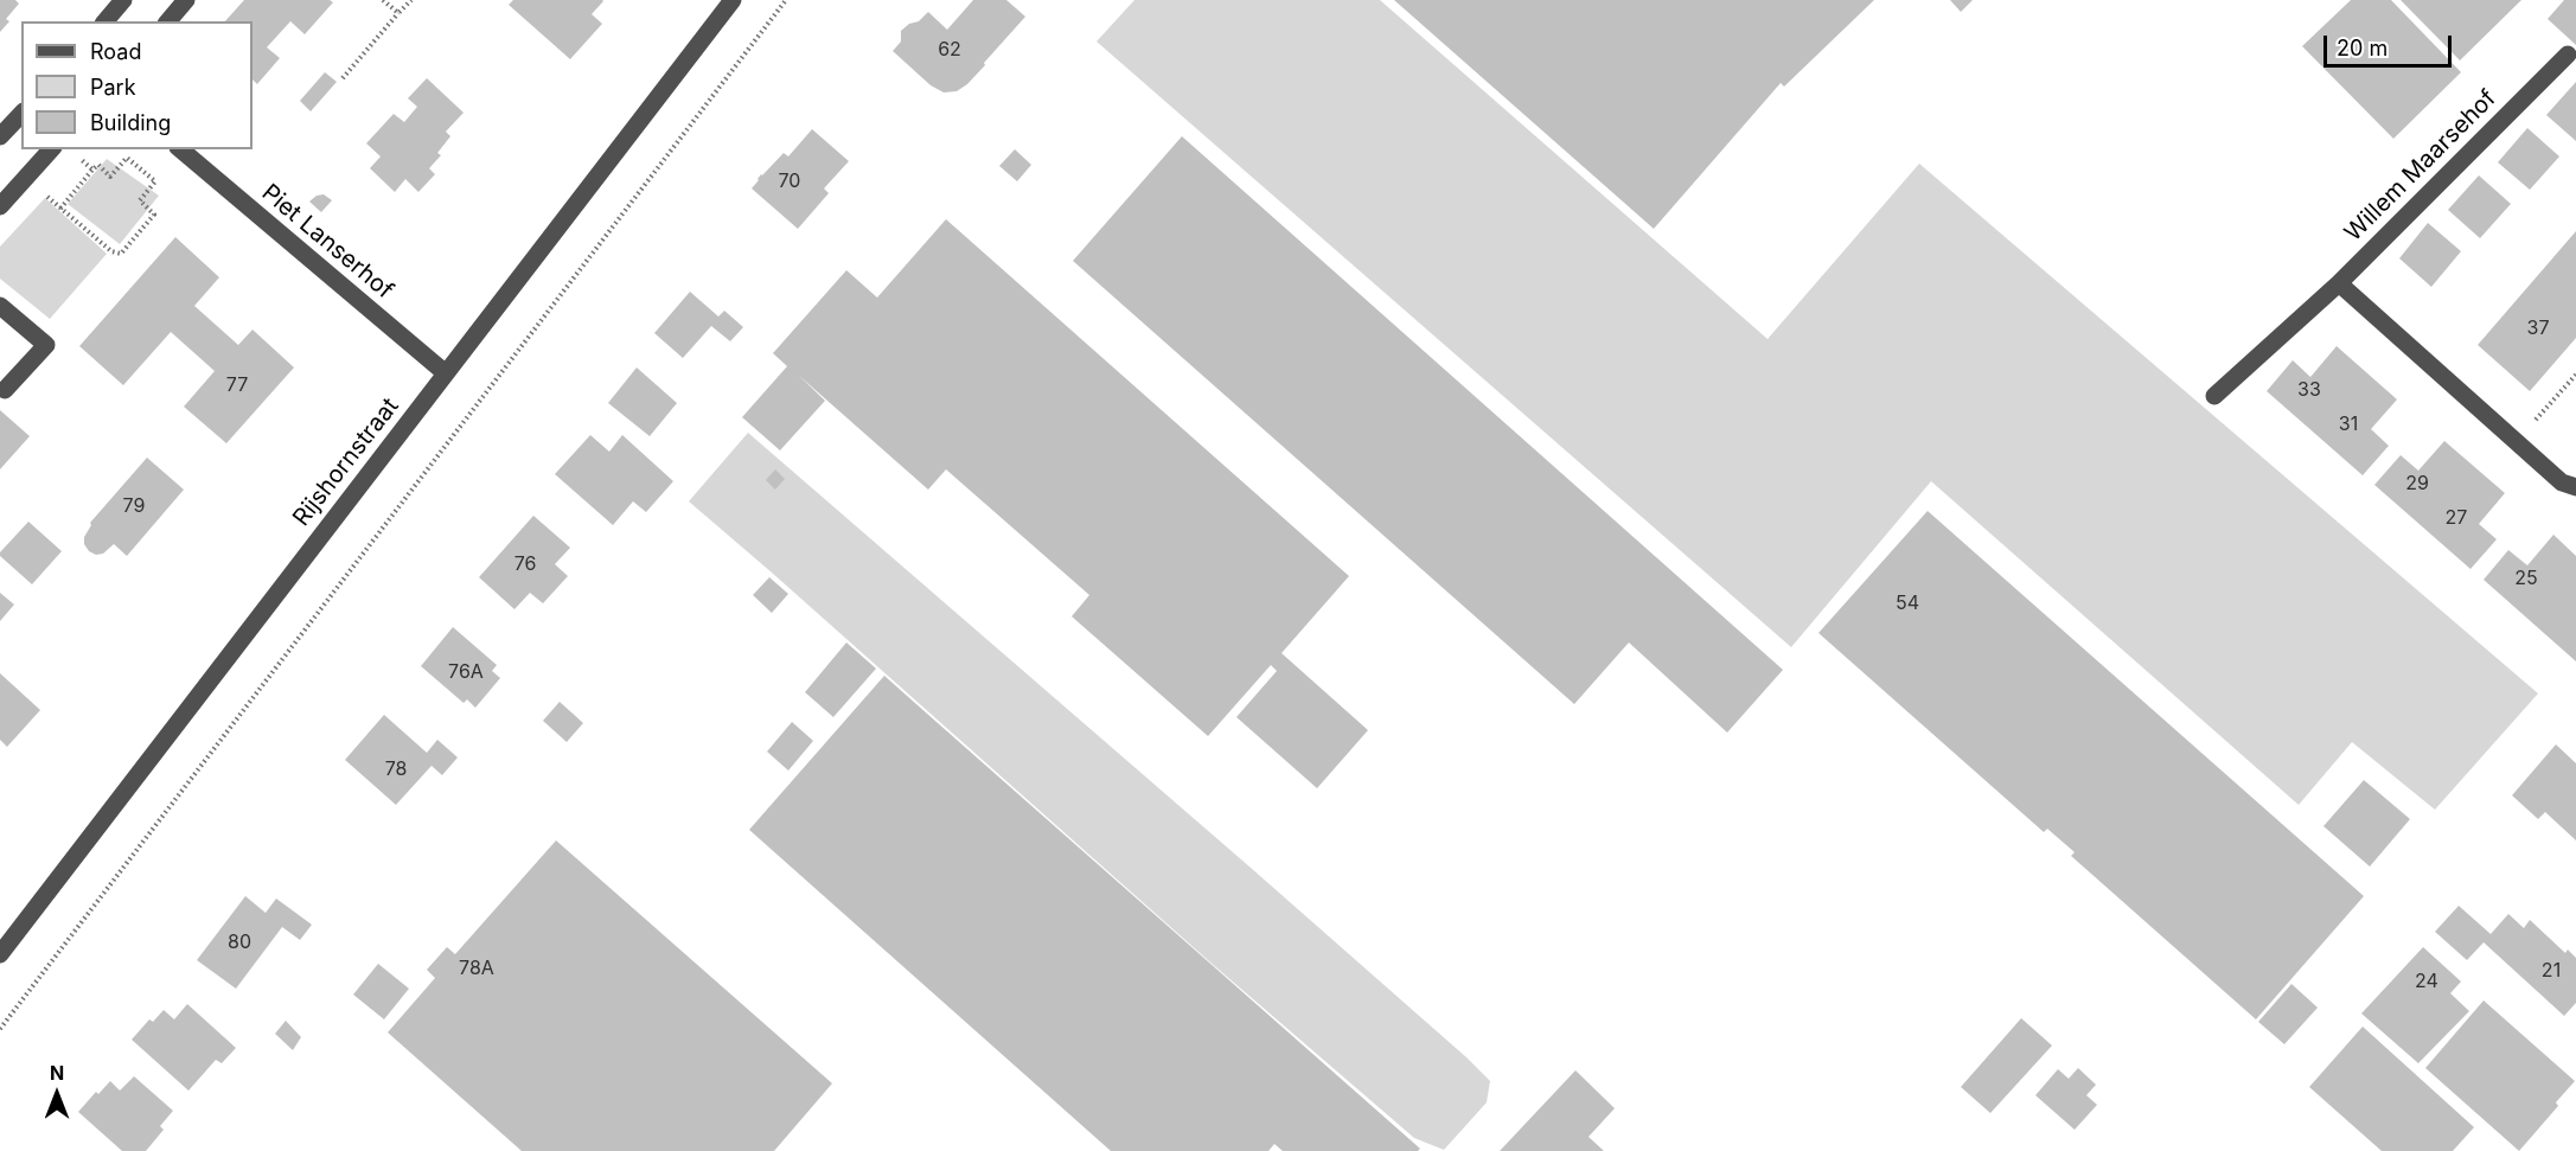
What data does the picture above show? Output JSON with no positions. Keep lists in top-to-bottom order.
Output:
{
  "streets": {
    "street": ["Willem Maarsehof", "Piet Lanserhof", "Rijshornstraat"]
  },
  "crossings": [
    ["Piet Lanserhof", "Rijshornstraat"]
  ],
  "house_numbers": [
    "62",
    "70",
    "37",
    "77",
    "33",
    "31",
    "29",
    "79",
    "27",
    "76",
    "25",
    "54",
    "76A",
    "78",
    "80",
    "78A",
    "21",
    "24"
  ],
  "legend": ["Road", "Park", "Building"],
  "scale_bar": "20 m",
  "north": "top"
}
